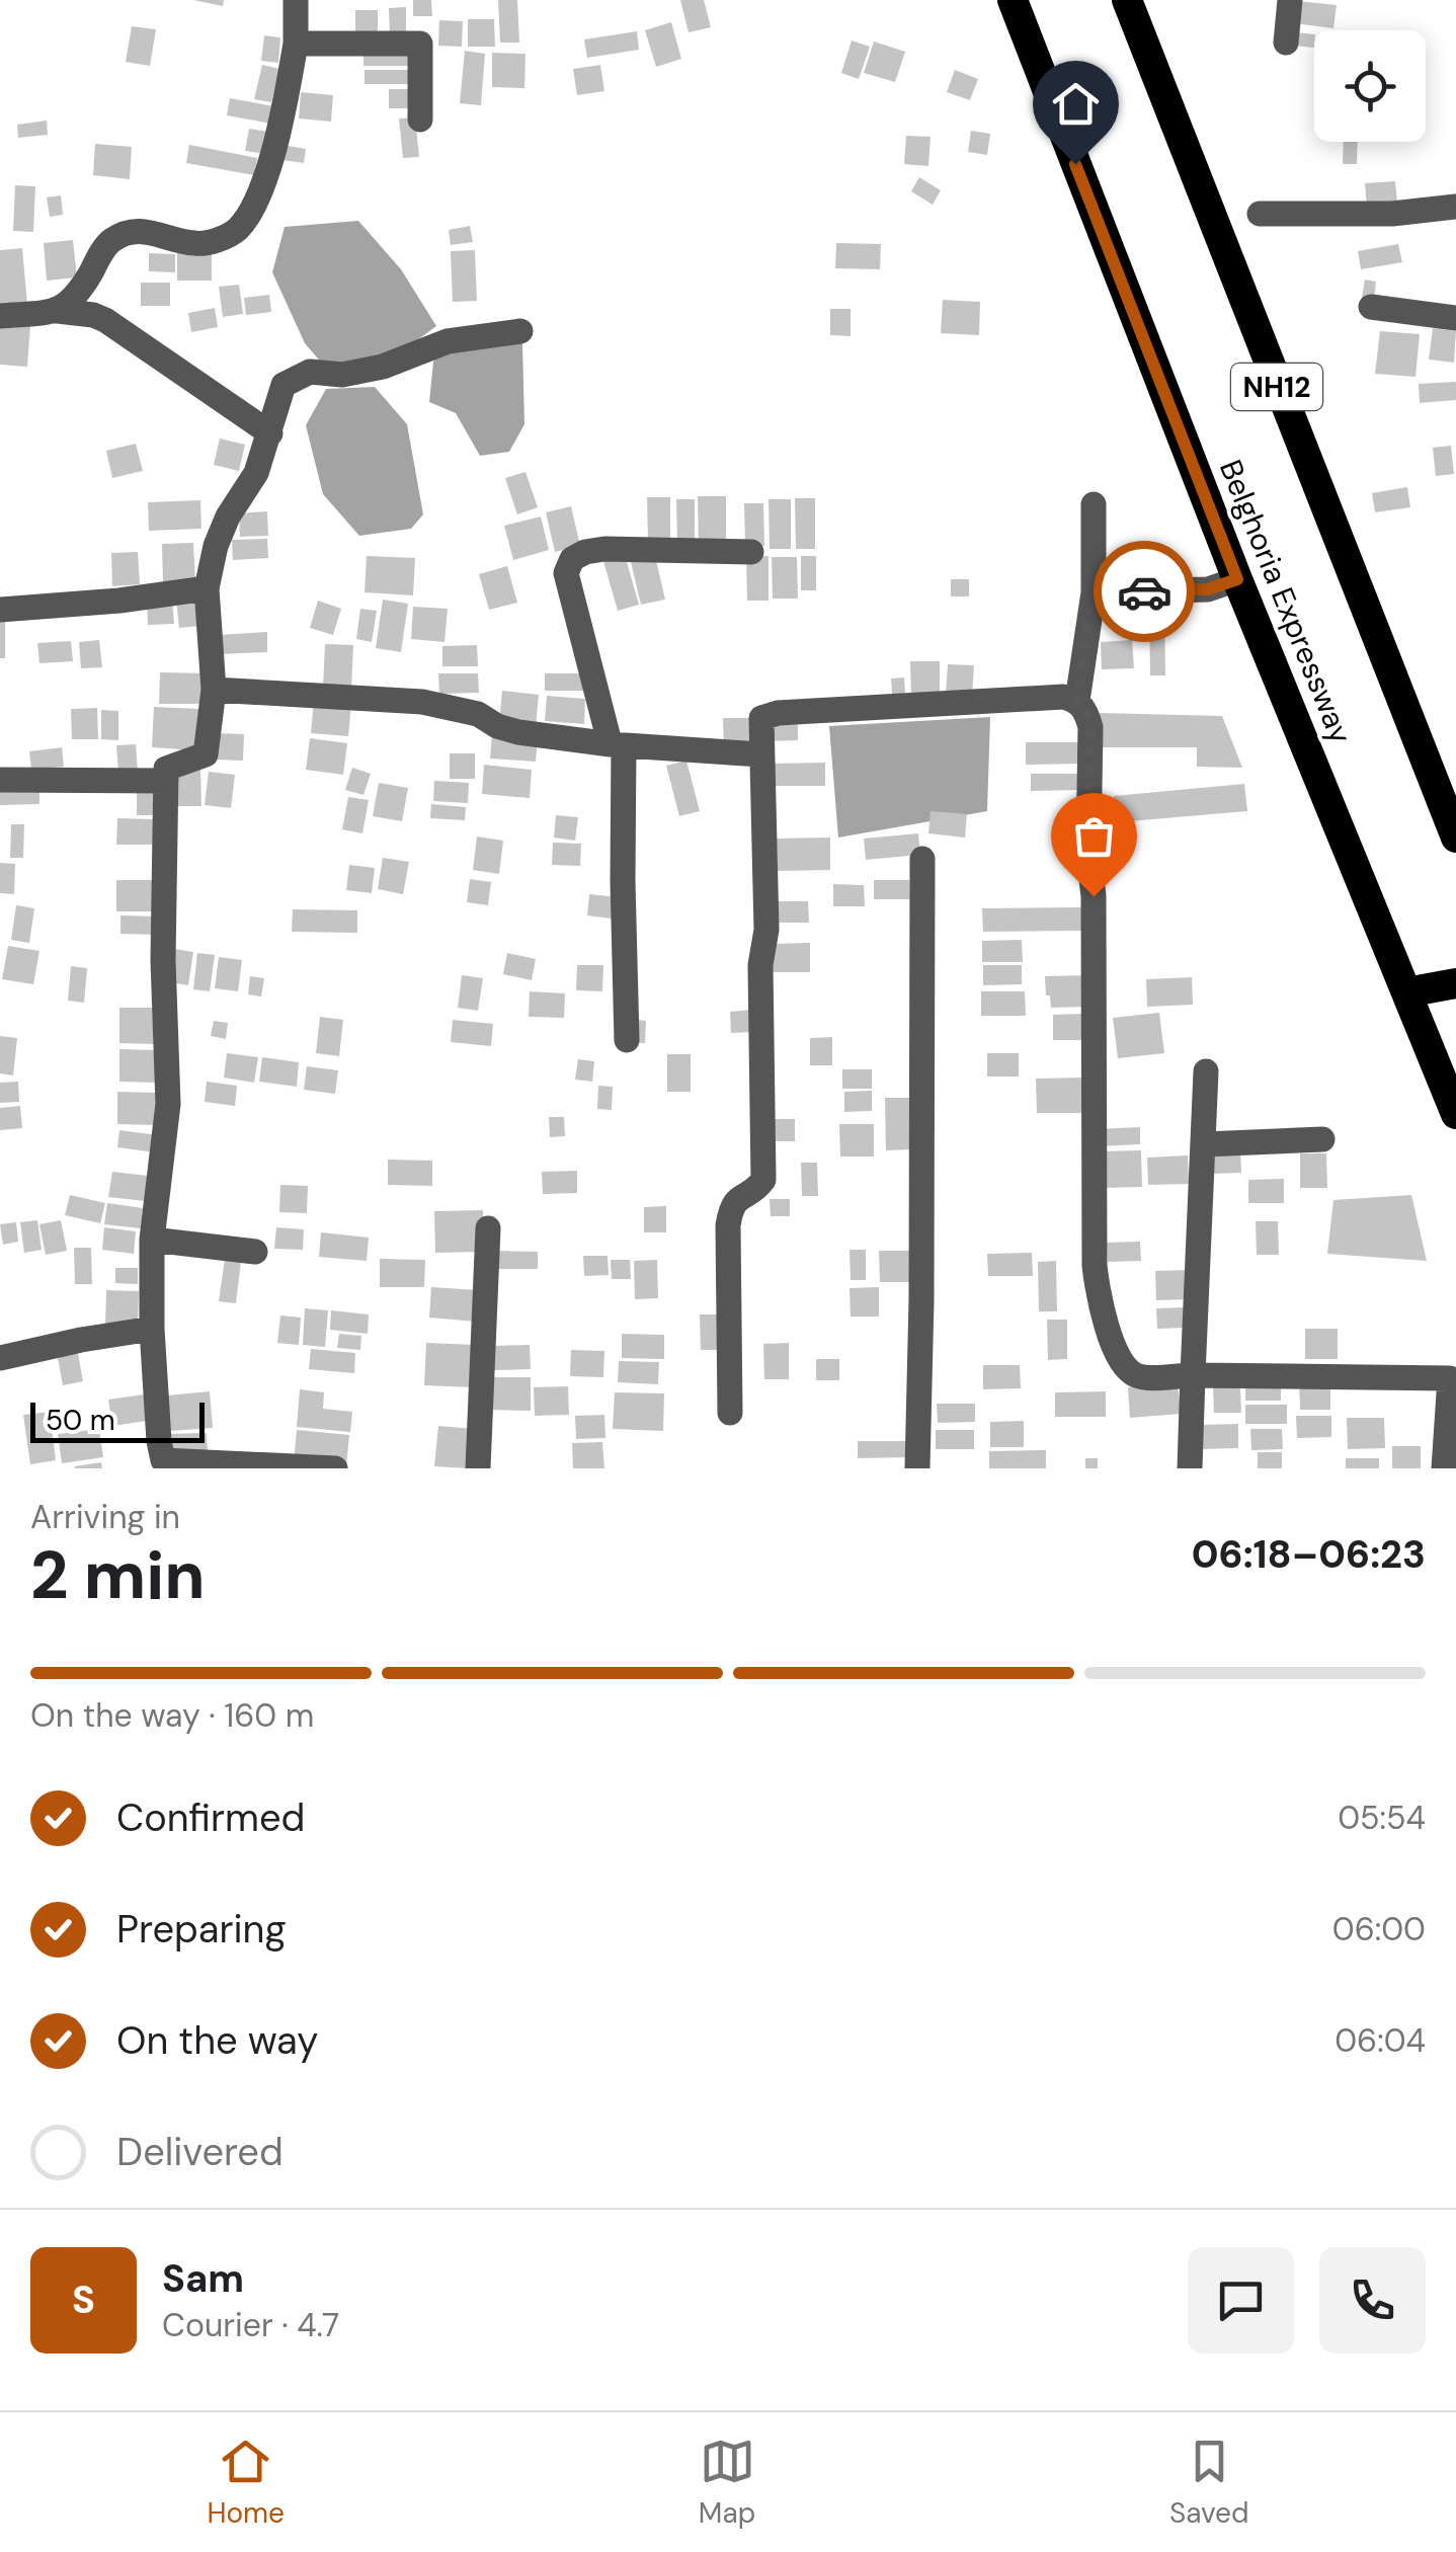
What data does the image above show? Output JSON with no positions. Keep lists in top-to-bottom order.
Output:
{
  "streets": {
    "highway": ["NH12", "Belghoria Expressway"]
  },
  "scale_bar": "50 m",
  "page": {
    "scale": "50 m",
    "heading": ["2 min", "Arriving in", "06:18–06:23"],
    "panel": ["Sam", "Courier · 4.7"],
    "bar": "On the way · 160 m",
    "list": [
      ["Confirmed", "05:54"],
      ["Preparing", "06:00"],
      ["On the way", "06:04"],
      "Delivered"
    ],
    "round": "S",
    "tabs": ["Home", "Map", "Saved"]
  }
}
